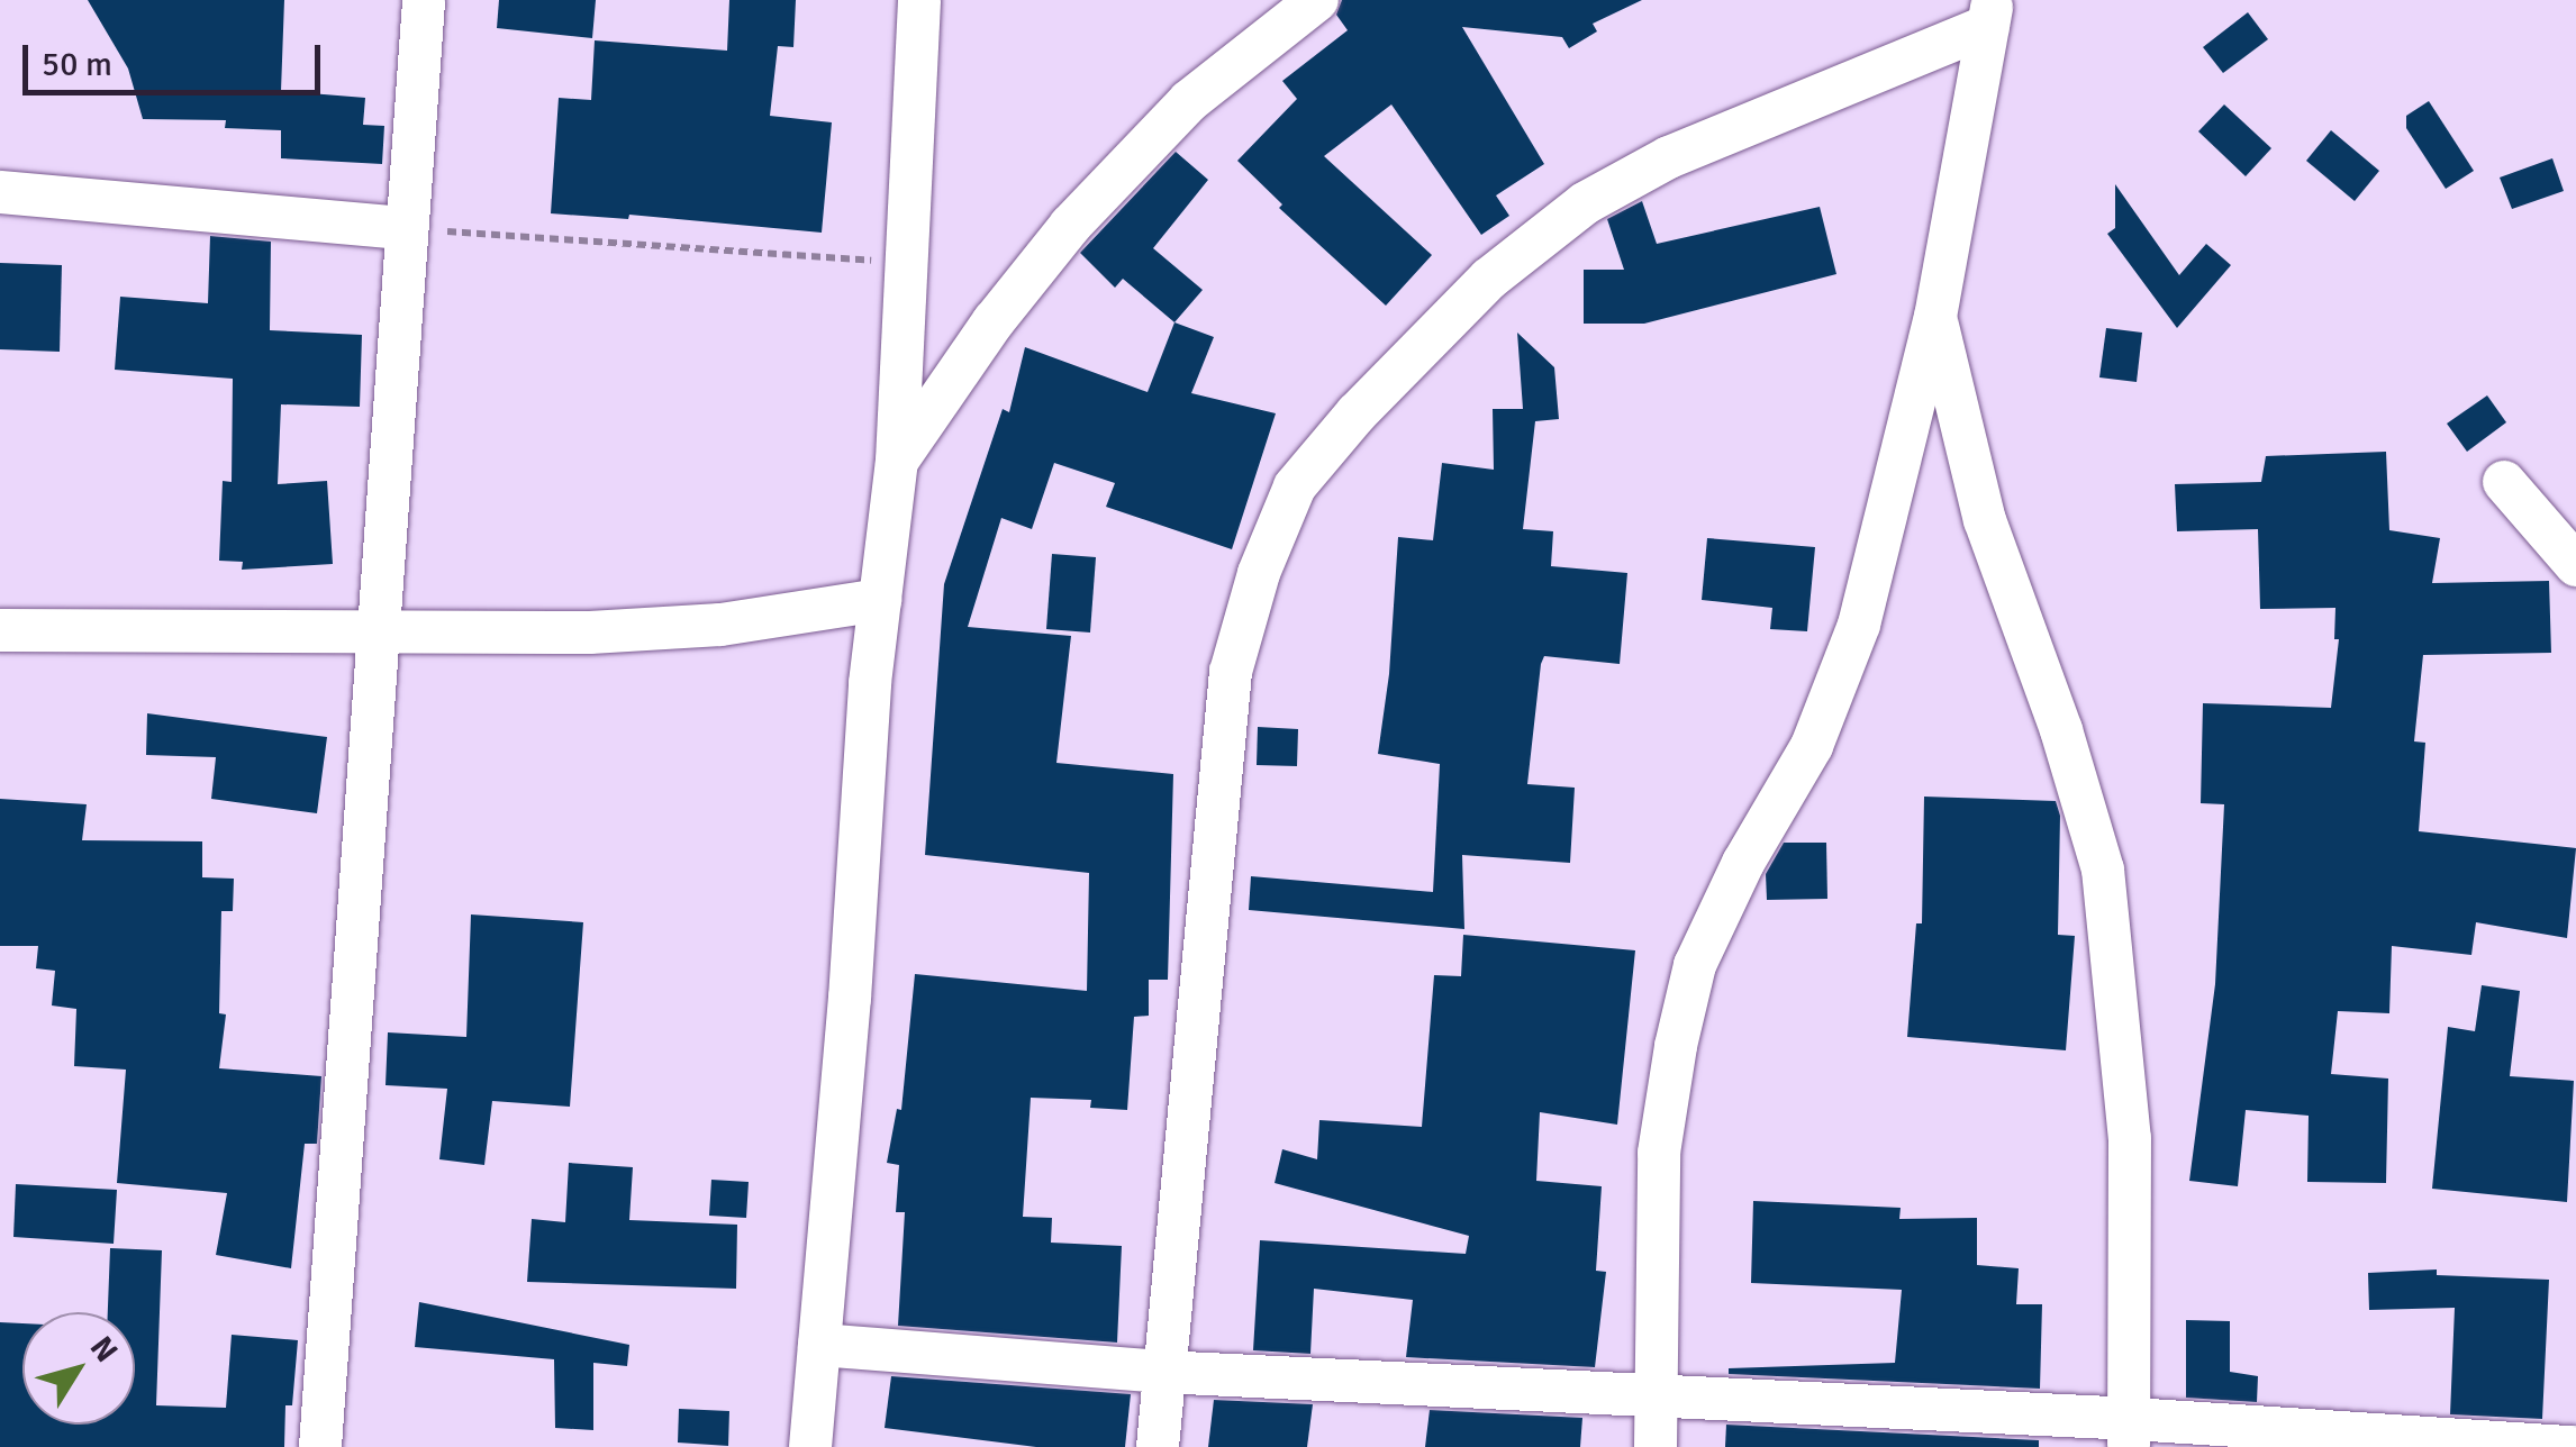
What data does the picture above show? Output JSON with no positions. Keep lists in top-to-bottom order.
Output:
{
  "scale_bar": "50 m",
  "north": "top right"
}
